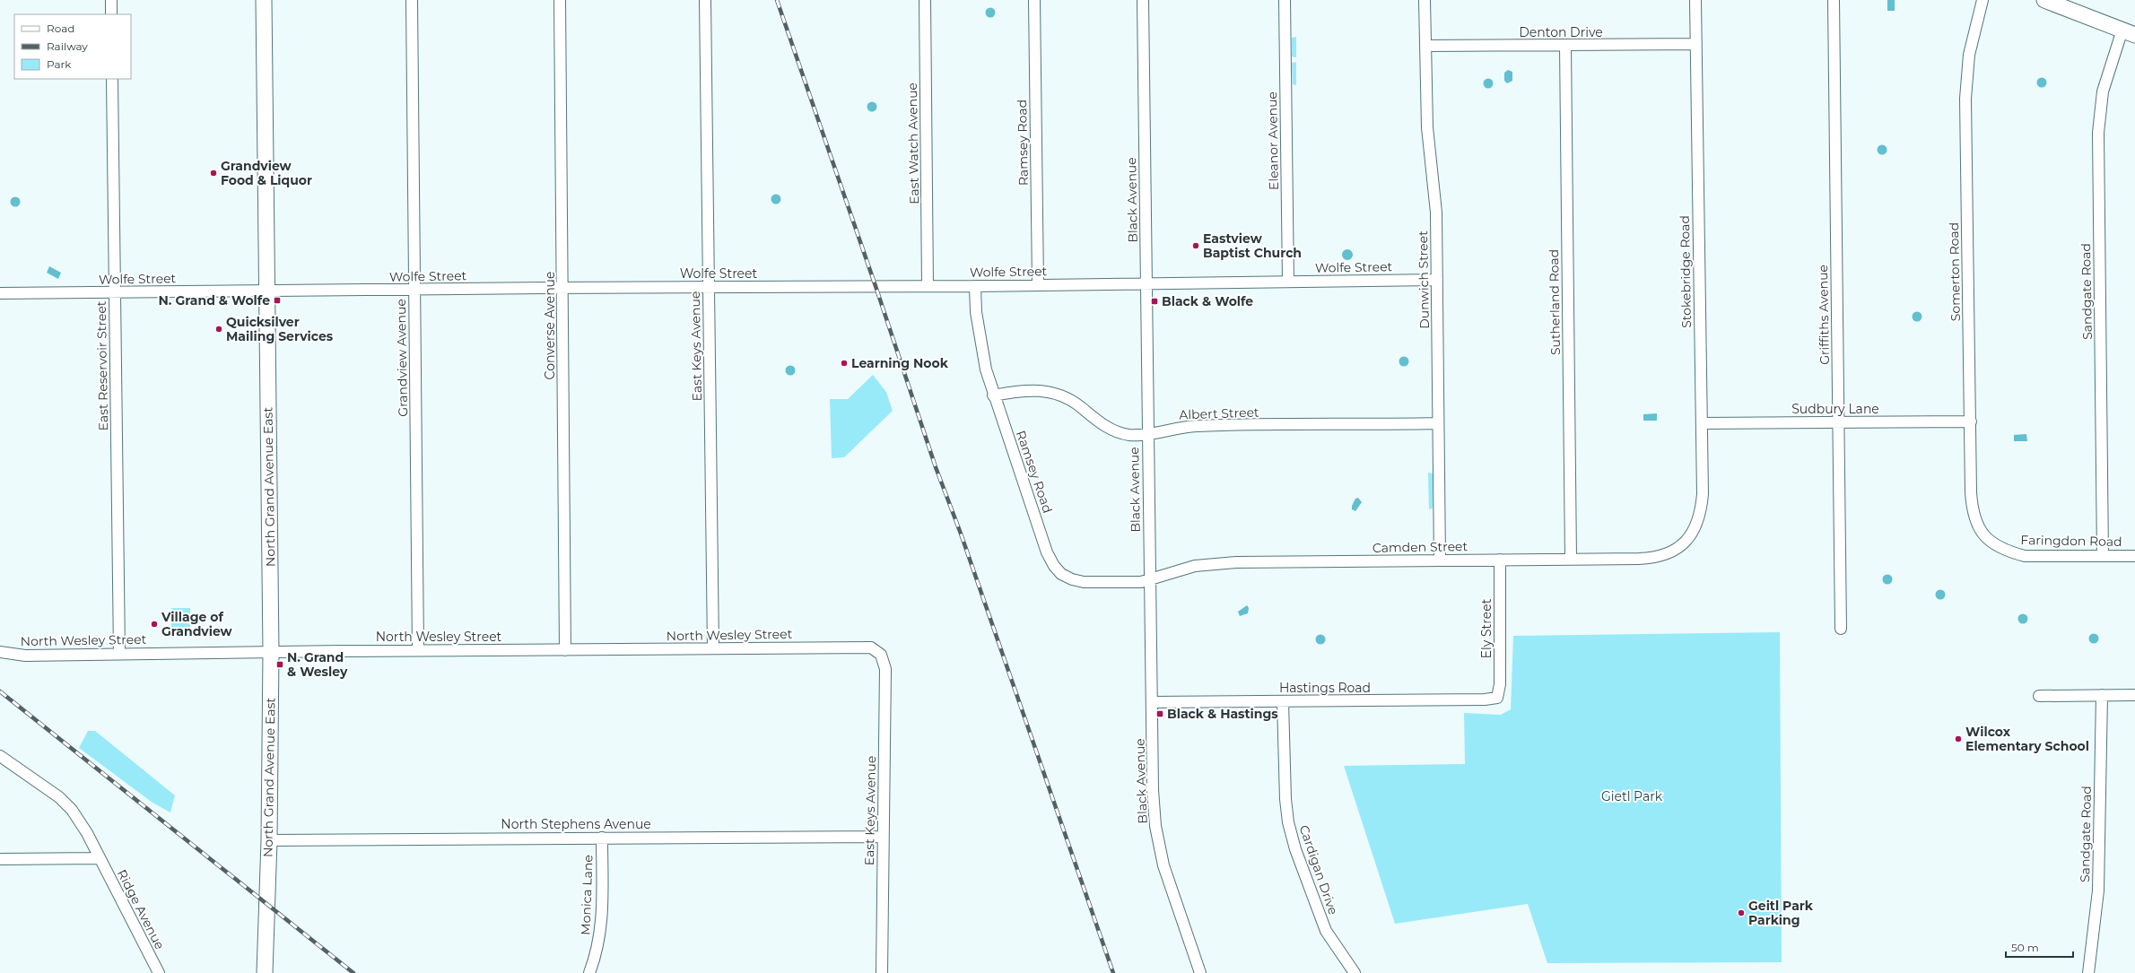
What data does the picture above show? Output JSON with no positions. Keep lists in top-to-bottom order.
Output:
{
  "streets": {
    "street": [
      "Denton Drive",
      "Eleanor Avenue",
      "Ramsey Road",
      "East Watch Avenue",
      "Black Avenue",
      "Wolfe Street",
      "Stokebridge Road",
      "Somerton Road",
      "Dunwich Street",
      "Sandgate Road",
      "Sutherland Road",
      "Griffiths Avenue",
      "Converse Avenue",
      "East Keys Avenue",
      "Grandview Avenue",
      "East Reservoir Street",
      "Sudbury Lane",
      "Albert Street",
      "North Grand Avenue East",
      "Faringdon Road",
      "Camden Street",
      "Ely Street",
      "North Wesley Street",
      "Hastings Road",
      "North Stephens Avenue",
      "Cardigan Drive",
      "Monica Lane",
      "Ridge Avenue"
    ]
  },
  "crossings": [
    ["Denton Drive", "Stokebridge Road"],
    ["Denton Drive", "Dunwich Street"],
    ["Denton Drive", "Sutherland Road"],
    ["Eleanor Avenue", "Wolfe Street"],
    ["Ramsey Road", "Black Avenue"],
    ["Ramsey Road", "Wolfe Street"],
    ["Ramsey Road", "Albert Street"],
    ["Ramsey Road", "Camden Street"],
    ["East Watch Avenue", "Wolfe Street"],
    ["Black Avenue", "Wolfe Street"],
    ["Black Avenue", "Albert Street"],
    ["Black Avenue", "Camden Street"],
    ["Black Avenue", "Hastings Road"],
    ["Wolfe Street", "Dunwich Street"],
    ["Wolfe Street", "Converse Avenue"],
    ["Wolfe Street", "East Keys Avenue"],
    ["Wolfe Street", "Grandview Avenue"],
    ["Wolfe Street", "East Reservoir Street"],
    ["Wolfe Street", "North Grand Avenue East"],
    ["Stokebridge Road", "Sudbury Lane"],
    ["Stokebridge Road", "Camden Street"],
    ["Somerton Road", "Sudbury Lane"],
    ["Somerton Road", "Faringdon Road"],
    ["Dunwich Street", "Albert Street"],
    ["Dunwich Street", "Camden Street"],
    ["Sandgate Road", "Faringdon Road"],
    ["Sutherland Road", "Camden Street"],
    ["Griffiths Avenue", "Sudbury Lane"],
    ["Converse Avenue", "North Wesley Street"],
    ["East Keys Avenue", "North Wesley Street"],
    ["East Keys Avenue", "North Stephens Avenue"],
    ["Grandview Avenue", "North Wesley Street"],
    ["East Reservoir Street", "North Wesley Street"],
    ["North Grand Avenue East", "North Wesley Street"],
    ["North Grand Avenue East", "North Stephens Avenue"],
    ["Camden Street", "Ely Street"],
    ["Ely Street", "Hastings Road"],
    ["Hastings Road", "Cardigan Drive"],
    ["North Stephens Avenue", "Monica Lane"]
  ],
  "parks": ["Gietl Park"],
  "places": {
    "other": [
      "Grandview Food & Liquor",
      "Eastview Baptist Church",
      "Quicksilver Mailing Services",
      "Learning Nook",
      "Village of Grandview",
      "Wilcox Elementary School",
      "Geitl Park Parking"
    ],
    "transit": [
      "N. Grand & Wolfe",
      "Black & Wolfe",
      "N. Grand & Wesley",
      "Black & Hastings"
    ]
  },
  "legend": ["Road", "Railway", "Park"],
  "scale_bar": "50 m"
}
